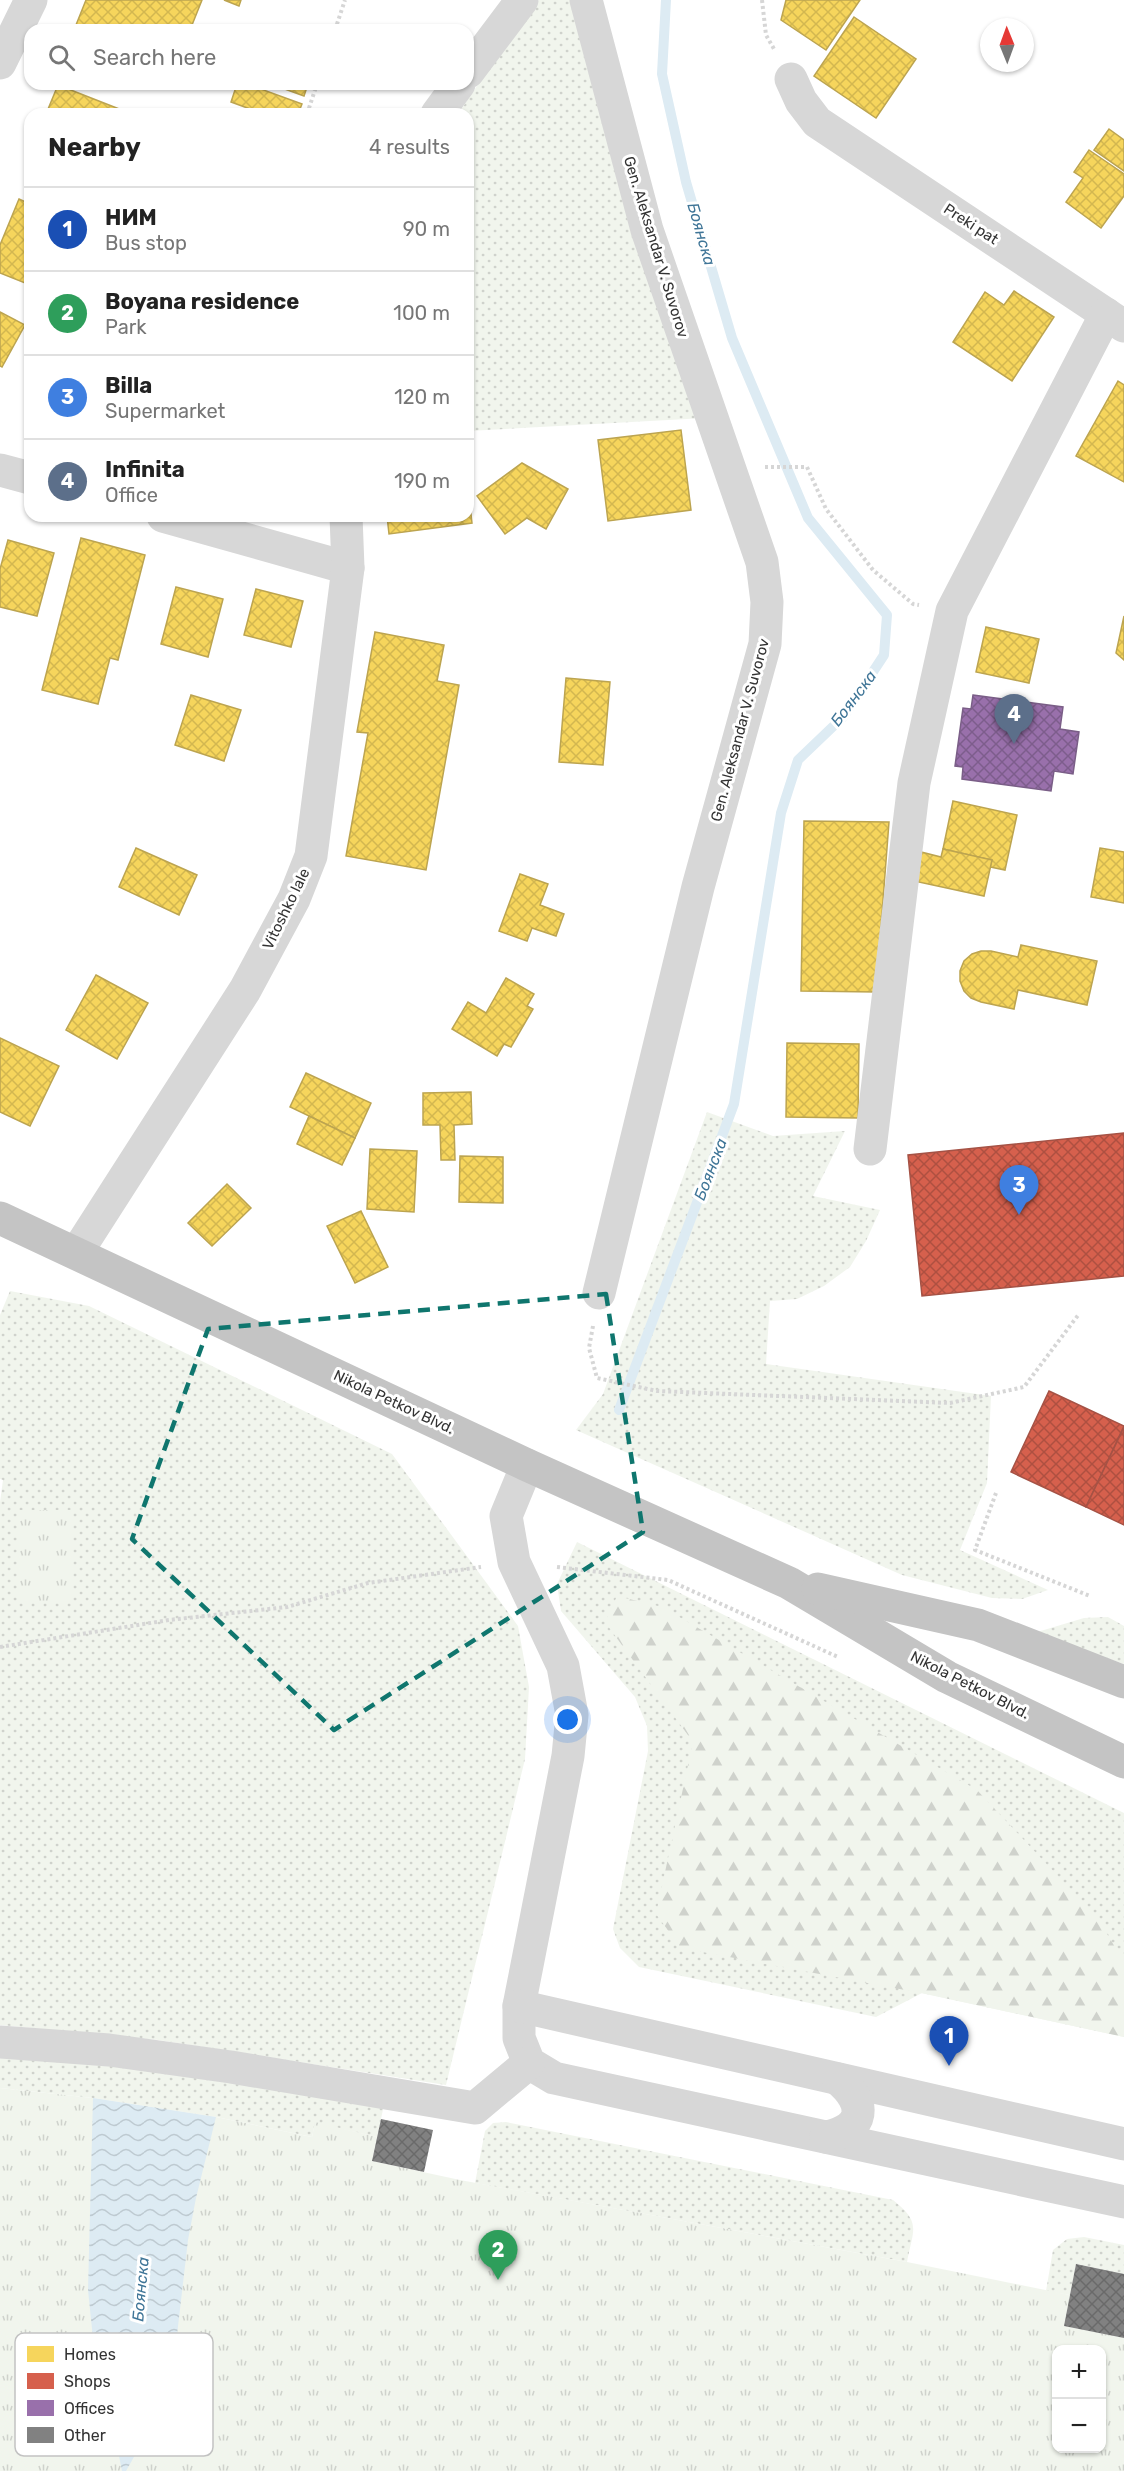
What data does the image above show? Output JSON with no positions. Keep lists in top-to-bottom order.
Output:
{
  "streets": {
    "highway": ["Nikola Petkov Blvd."],
    "street": ["Preki pat", "Gen. Aleksandar V. Suvorov", "Vitoshko lale"]
  },
  "crossings": [
    ["Vitoshko lale", "Nikola Petkov Blvd."]
  ],
  "water": ["Боянска"],
  "legend": [
    "Homes",
    "Shops",
    "Offices",
    "Other"
  ],
  "north": "top",
  "page": {
    "search": "Search here",
    "heading": ["Nearby", "4 results"],
    "list": [
      {
        "mark": "1",
        "name": "НИМ",
        "note": "Bus stop",
        "value": "90 m"
      },
      {
        "mark": "2",
        "name": "Boyana residence",
        "note": "Park",
        "value": "100 m"
      },
      {
        "mark": "3",
        "name": "Billa",
        "note": "Supermarket",
        "value": "120 m"
      },
      {
        "mark": "4",
        "name": "Infinita",
        "note": "Office",
        "value": "190 m"
      }
    ],
    "pins": [
      "4",
      "3",
      "1",
      "2"
    ],
    "map_buttons": ["+", "−"]
  }
}
